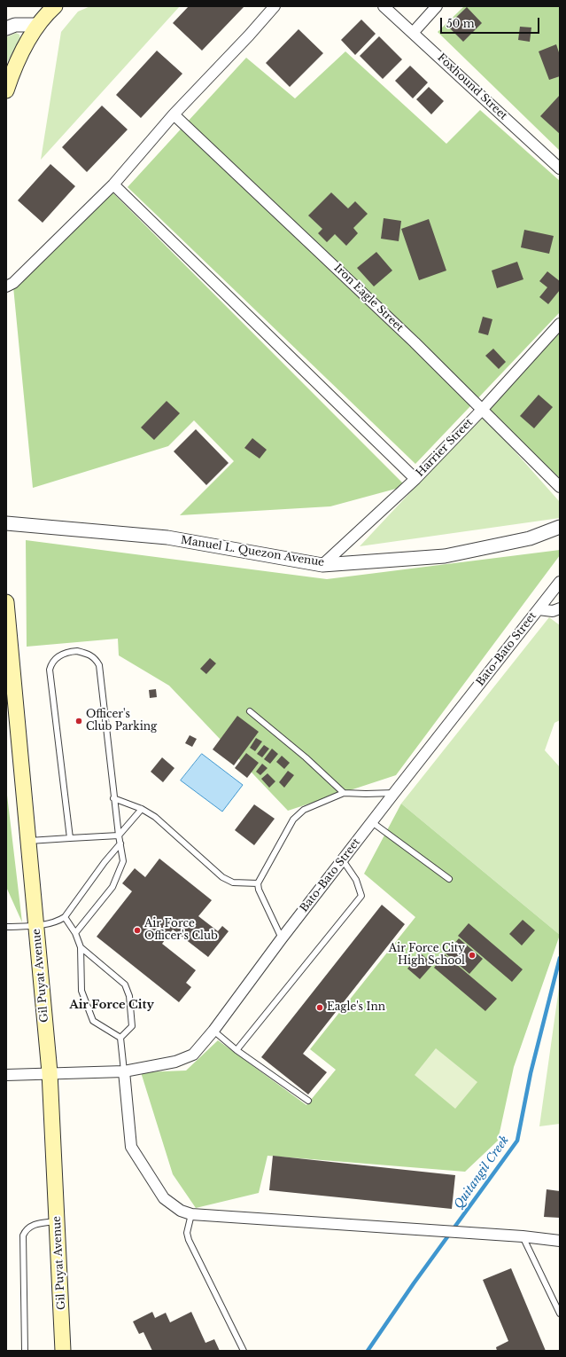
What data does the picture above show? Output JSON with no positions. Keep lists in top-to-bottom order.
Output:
{
  "streets": {
    "main road": ["Gil Puyat Avenue"],
    "street": [
      "Foxhound Street",
      "Iron Eagle Street",
      "Harrier Street",
      "Manuel L. Quezon Avenue",
      "Bato-Bato Street"
    ]
  },
  "crossings": [
    ["Iron Eagle Street", "Harrier Street"],
    ["Harrier Street", "Manuel L. Quezon Avenue"],
    ["Bato-Bato Street", "Gil Puyat Avenue"]
  ],
  "districts": ["Air Force City"],
  "water": ["Quitangil Creek"],
  "places": [
    "Officer's Club Parking",
    "Air Force Officer's Club",
    "Air Force City High School",
    "Eagle's Inn"
  ],
  "scale_bar": "50 m"
}
